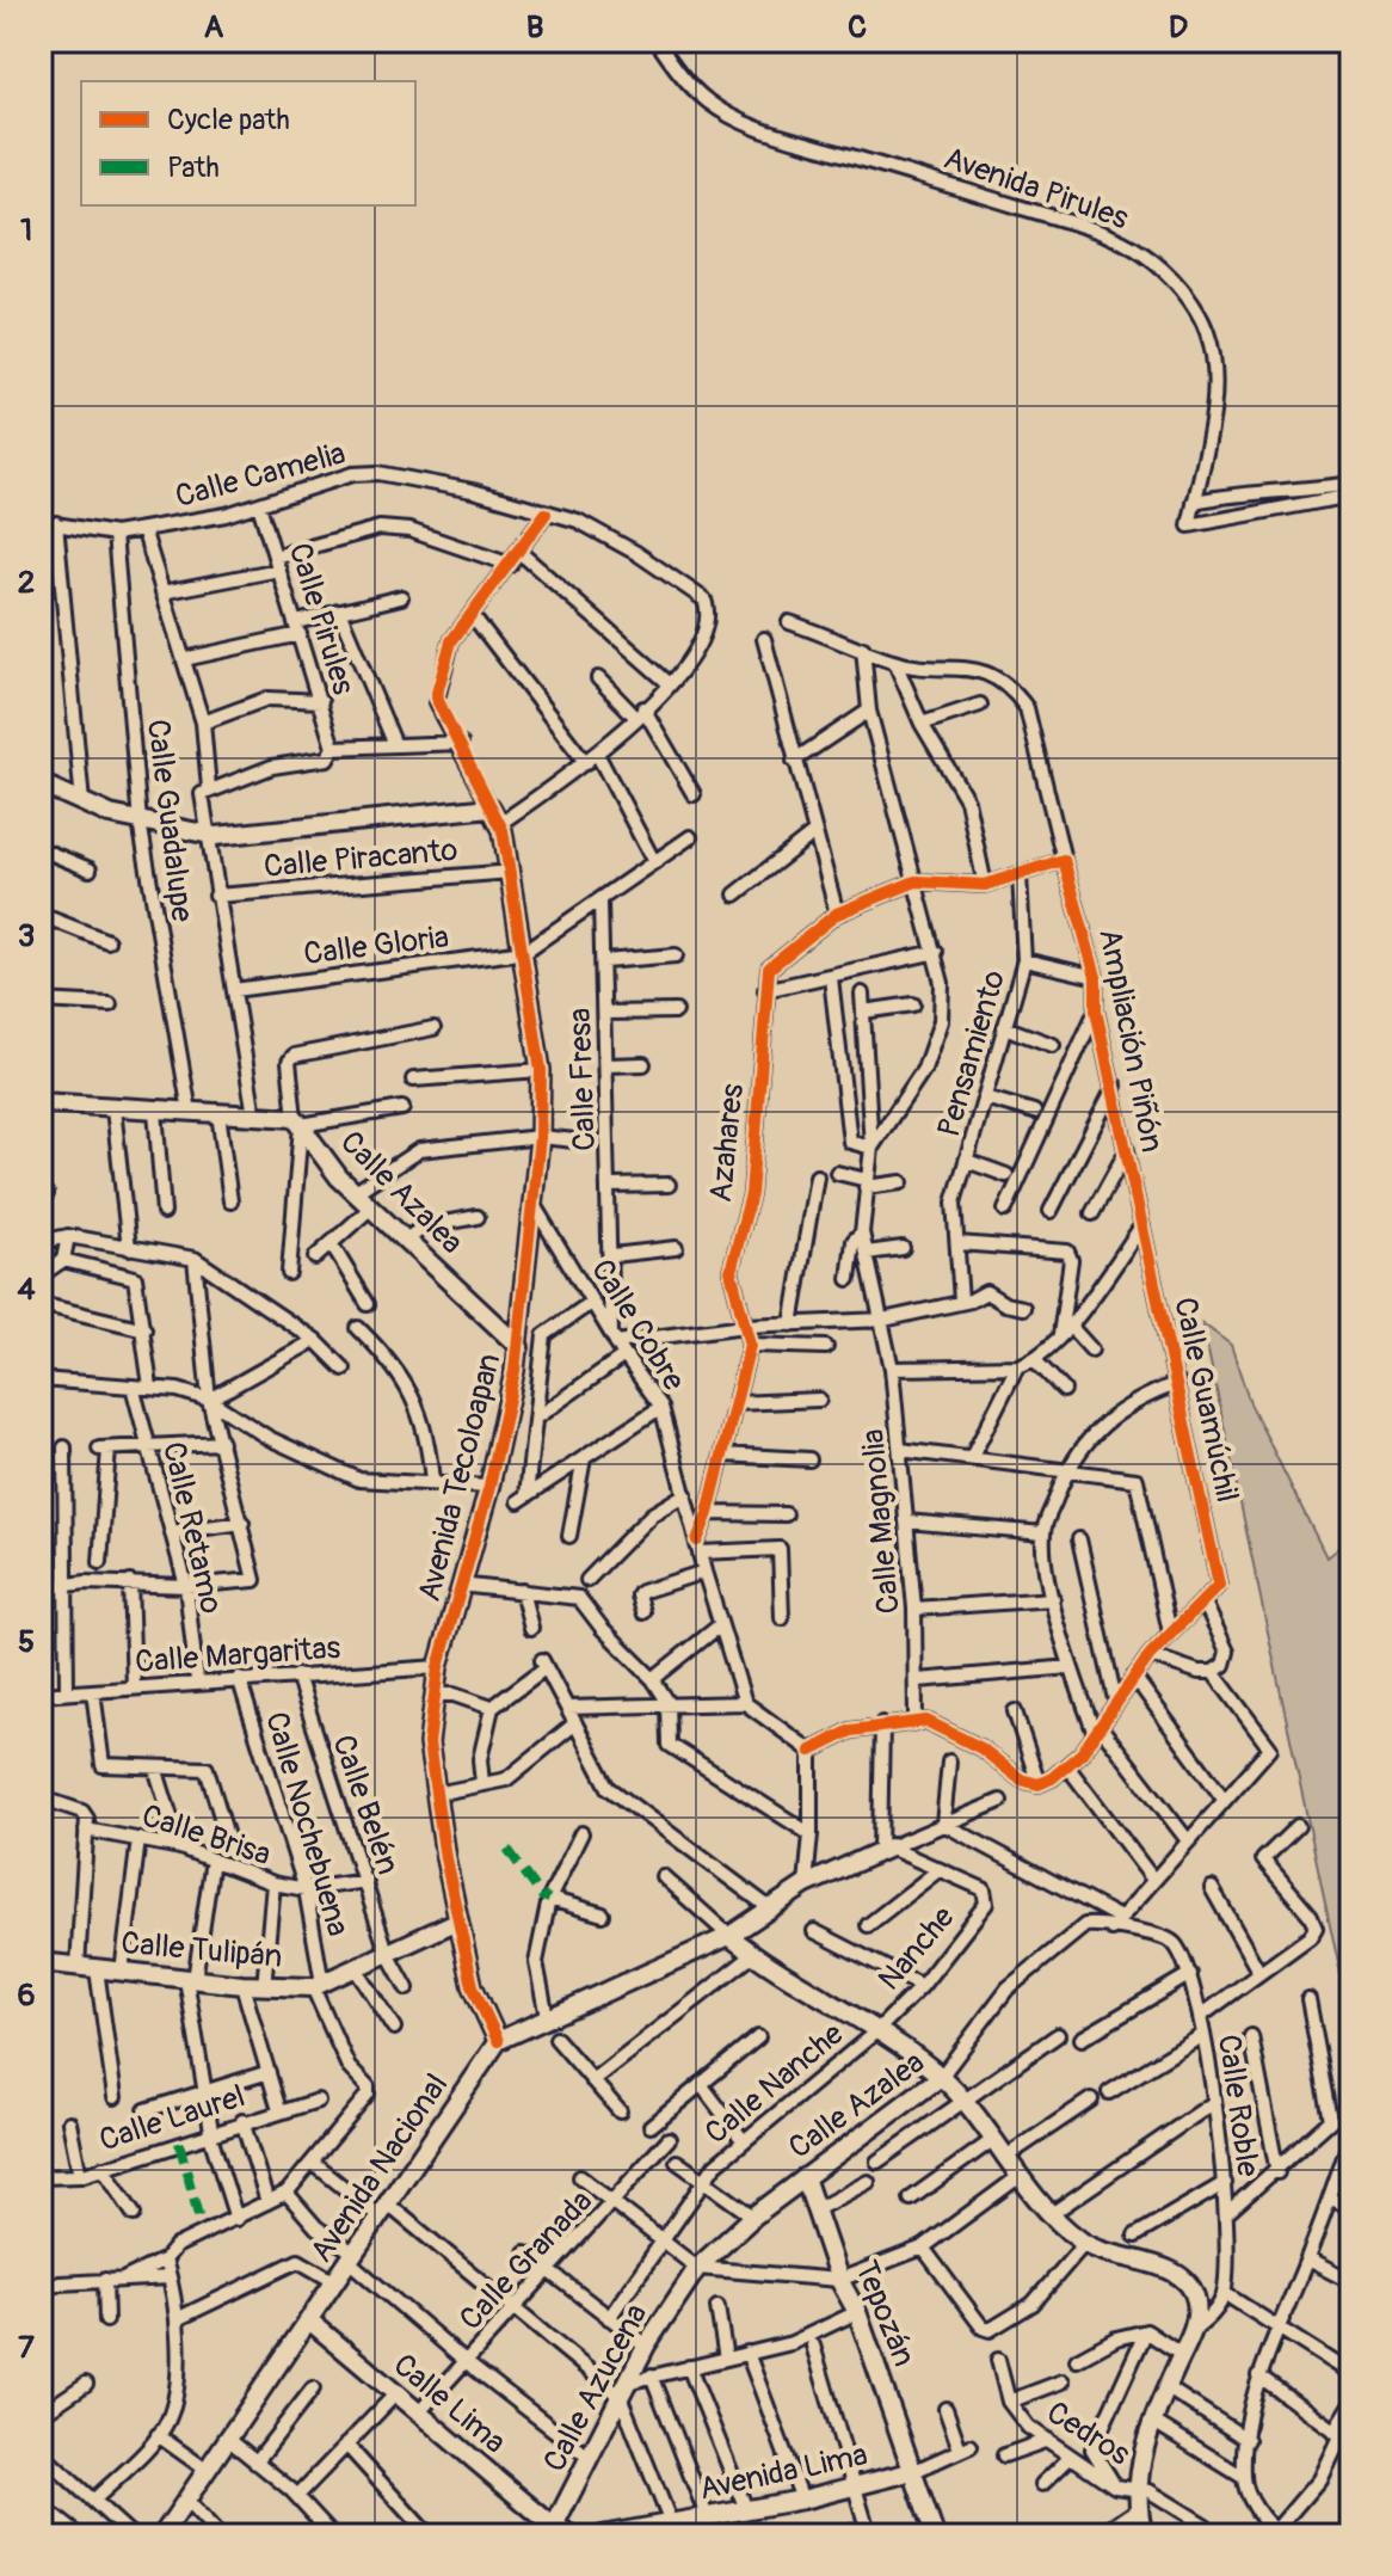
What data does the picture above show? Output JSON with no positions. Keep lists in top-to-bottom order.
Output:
{
  "streets": {
    "street": [
      "Avenida Pirules",
      "Calle Camelia",
      "Calle Pirules",
      "Calle Guadalupe",
      "Calle Piracanto",
      "Calle Gloria",
      "Ampliación Piñón",
      "Pensamiento",
      "Calle Fresa",
      "Azahares",
      "Calle Azalea",
      "Calle Cobre",
      "Calle Guamúchil",
      "Avenida Tecoloapan",
      "Calle Magnolia",
      "Calle Retamo",
      "Calle Margaritas",
      "Calle Belén",
      "Calle Nochebuena",
      "Calle Brisa",
      "Nanche",
      "Calle Tulipán",
      "Calle Nanche",
      "Calle Roble",
      "Calle Laurel",
      "Avenida Nacional",
      "Calle Granada",
      "Tepozán",
      "Calle Azucena",
      "Calle Lima",
      "Cedros",
      "Avenida Lima"
    ]
  },
  "crossings": [
    ["Calle Camelia", "Calle Pirules"],
    ["Calle Camelia", "Calle Guadalupe"],
    ["Calle Piracanto", "Avenida Tecoloapan"],
    ["Calle Gloria", "Avenida Tecoloapan"],
    ["Ampliación Piñón", "Calle Guamúchil"],
    ["Calle Fresa", "Calle Cobre"],
    ["Azahares", "Calle Cobre"],
    ["Calle Azalea", "Avenida Tecoloapan"],
    ["Calle Azalea", "Calle Roble"],
    ["Calle Azalea", "Tepozán"],
    ["Calle Azalea", "Calle Azucena"],
    ["Calle Cobre", "Avenida Tecoloapan"],
    ["Avenida Tecoloapan", "Calle Margaritas"],
    ["Avenida Tecoloapan", "Calle Tulipán"],
    ["Avenida Tecoloapan", "Avenida Nacional"],
    ["Calle Retamo", "Calle Margaritas"],
    ["Calle Margaritas", "Calle Belén"],
    ["Calle Margaritas", "Calle Nochebuena"],
    ["Calle Belén", "Calle Brisa"],
    ["Calle Belén", "Calle Tulipán"],
    ["Calle Nochebuena", "Calle Brisa"],
    ["Calle Nochebuena", "Calle Tulipán"],
    ["Nanche", "Calle Nanche"],
    ["Avenida Nacional", "Calle Lima"],
    ["Calle Granada", "Calle Lima"],
    ["Tepozán", "Avenida Lima"],
    ["Calle Azucena", "Calle Lima"]
  ],
  "legend": ["Cycle path", "Path"],
  "grid": {
    "columns": [
      "A",
      "B",
      "C",
      "D"
    ],
    "rows": [
      "1",
      "2",
      "3",
      "4",
      "5",
      "6",
      "7"
    ]
  }
}
